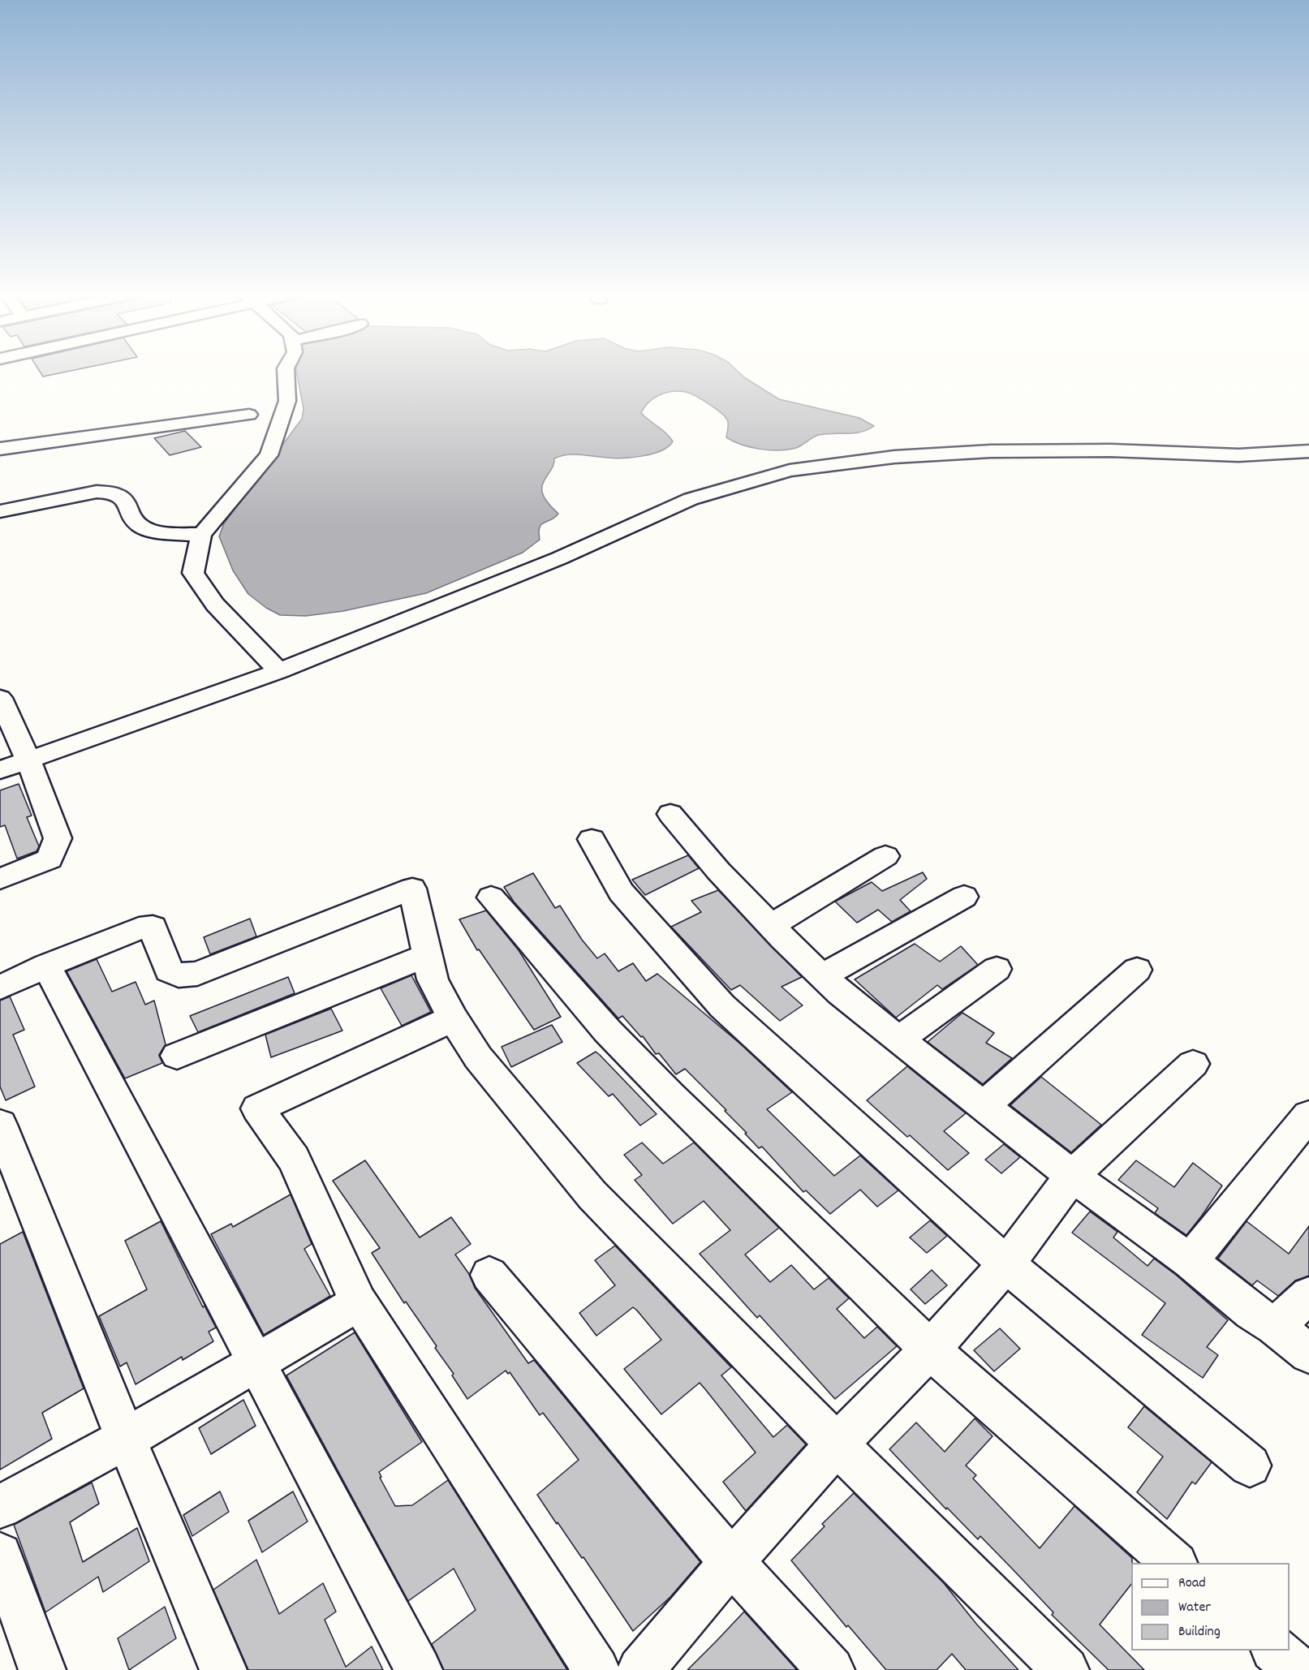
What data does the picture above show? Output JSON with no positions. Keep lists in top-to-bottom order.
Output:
{
  "legend": ["Road", "Water", "Building"]
}
